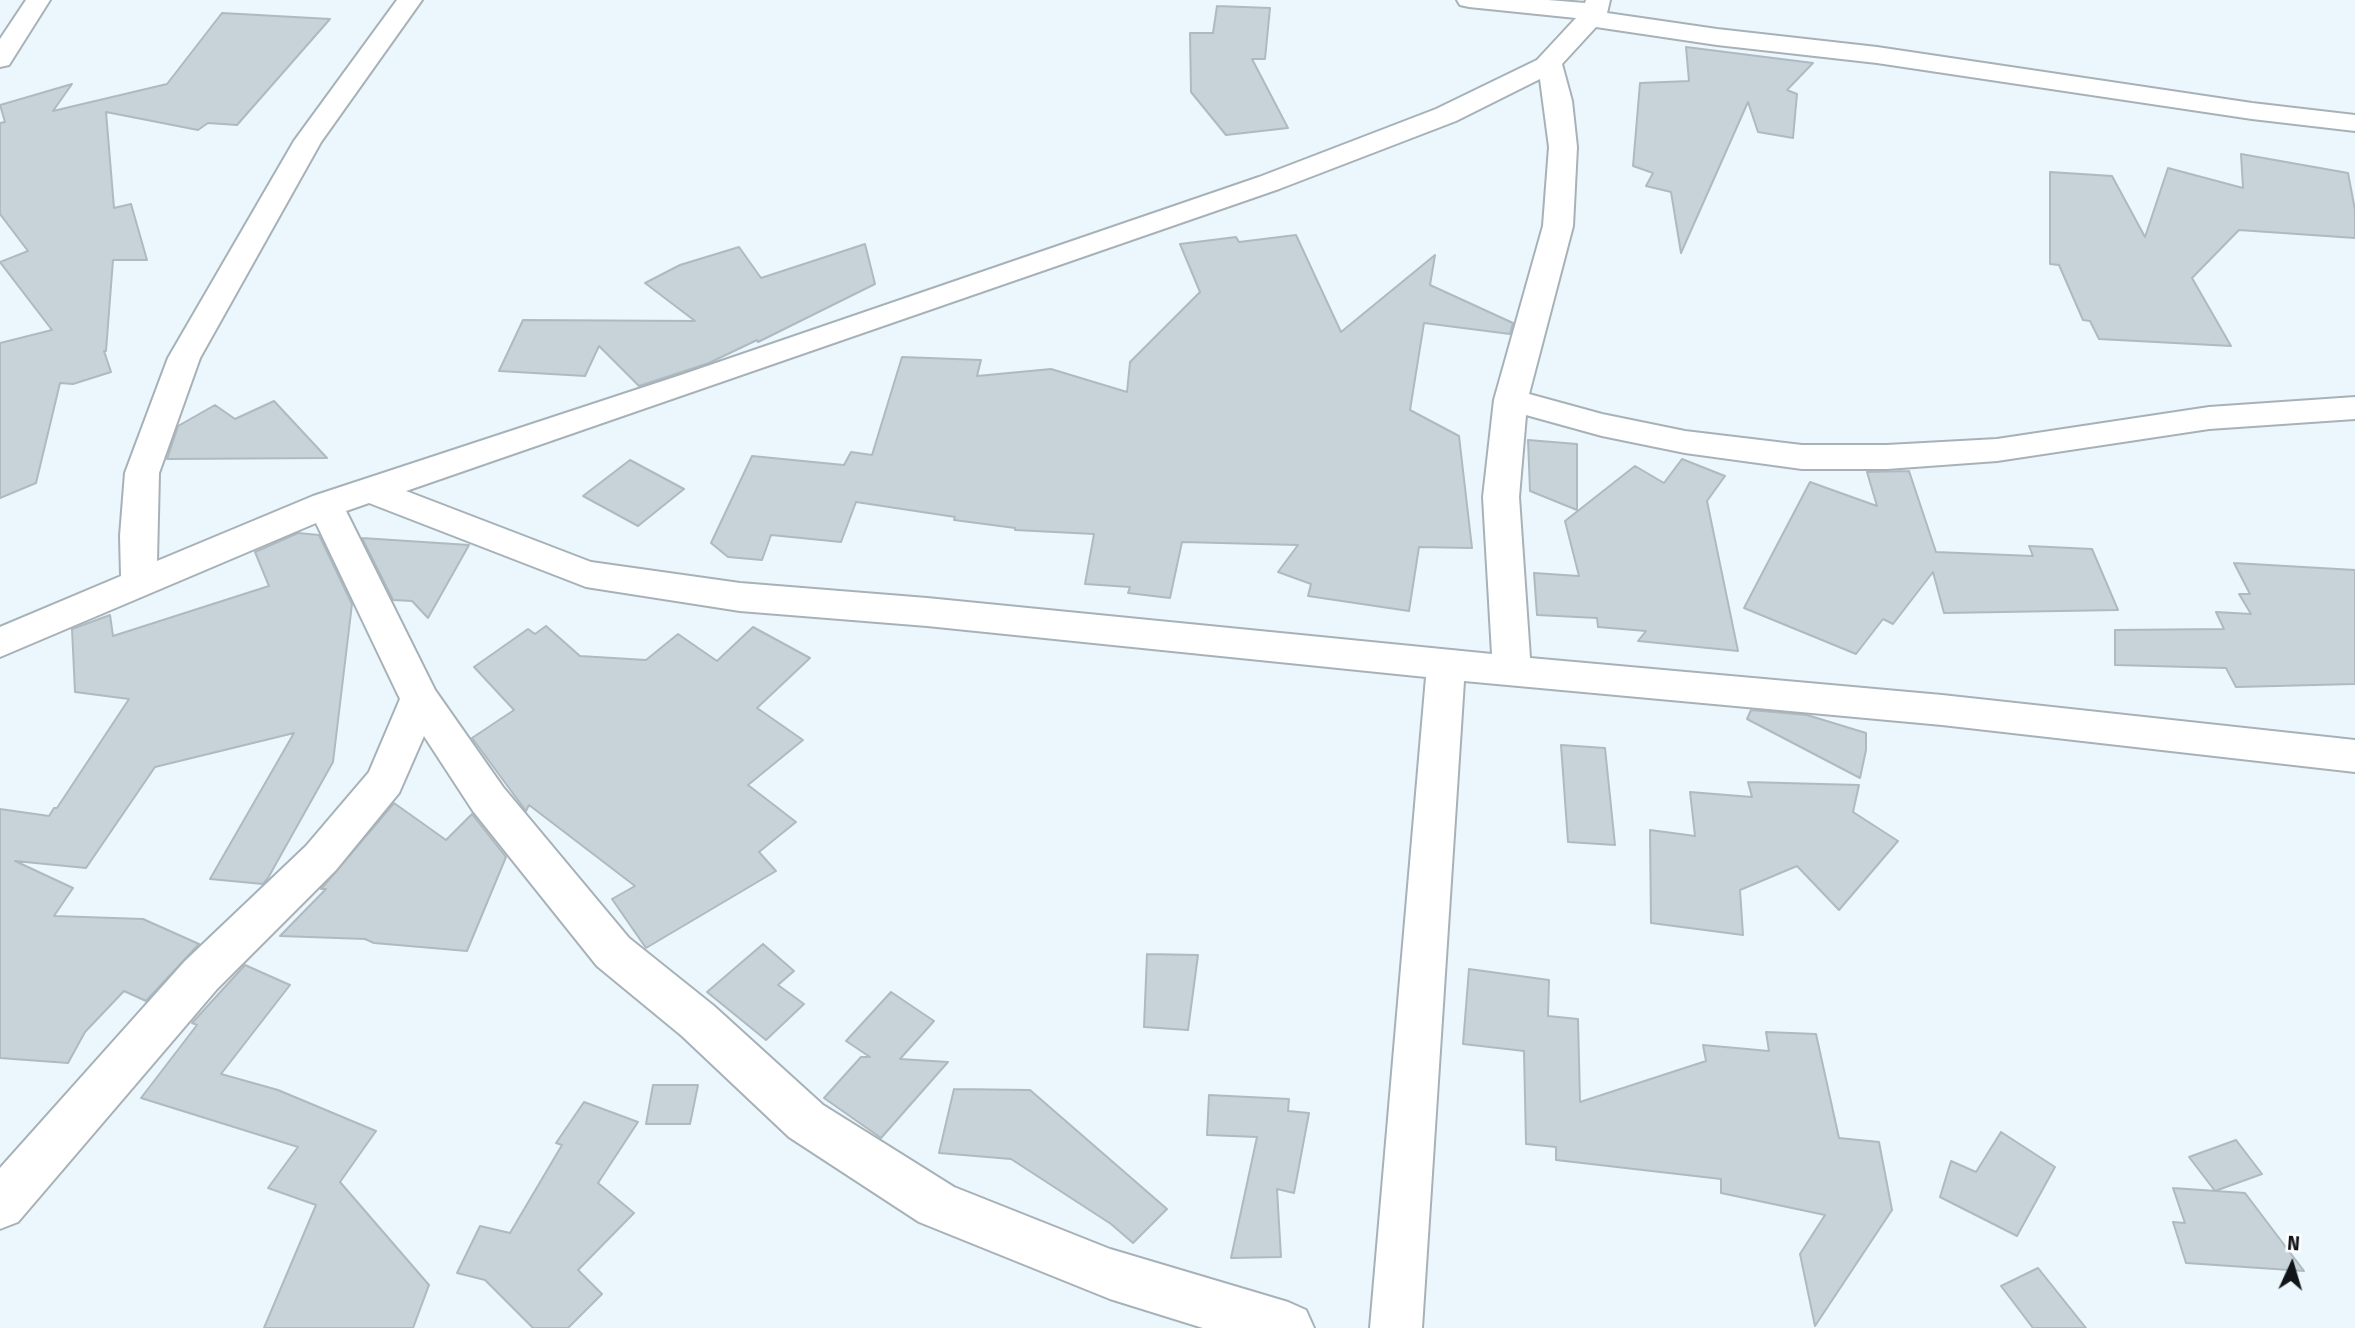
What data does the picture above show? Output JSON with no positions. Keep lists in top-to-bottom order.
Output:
{
  "north": "top"
}
